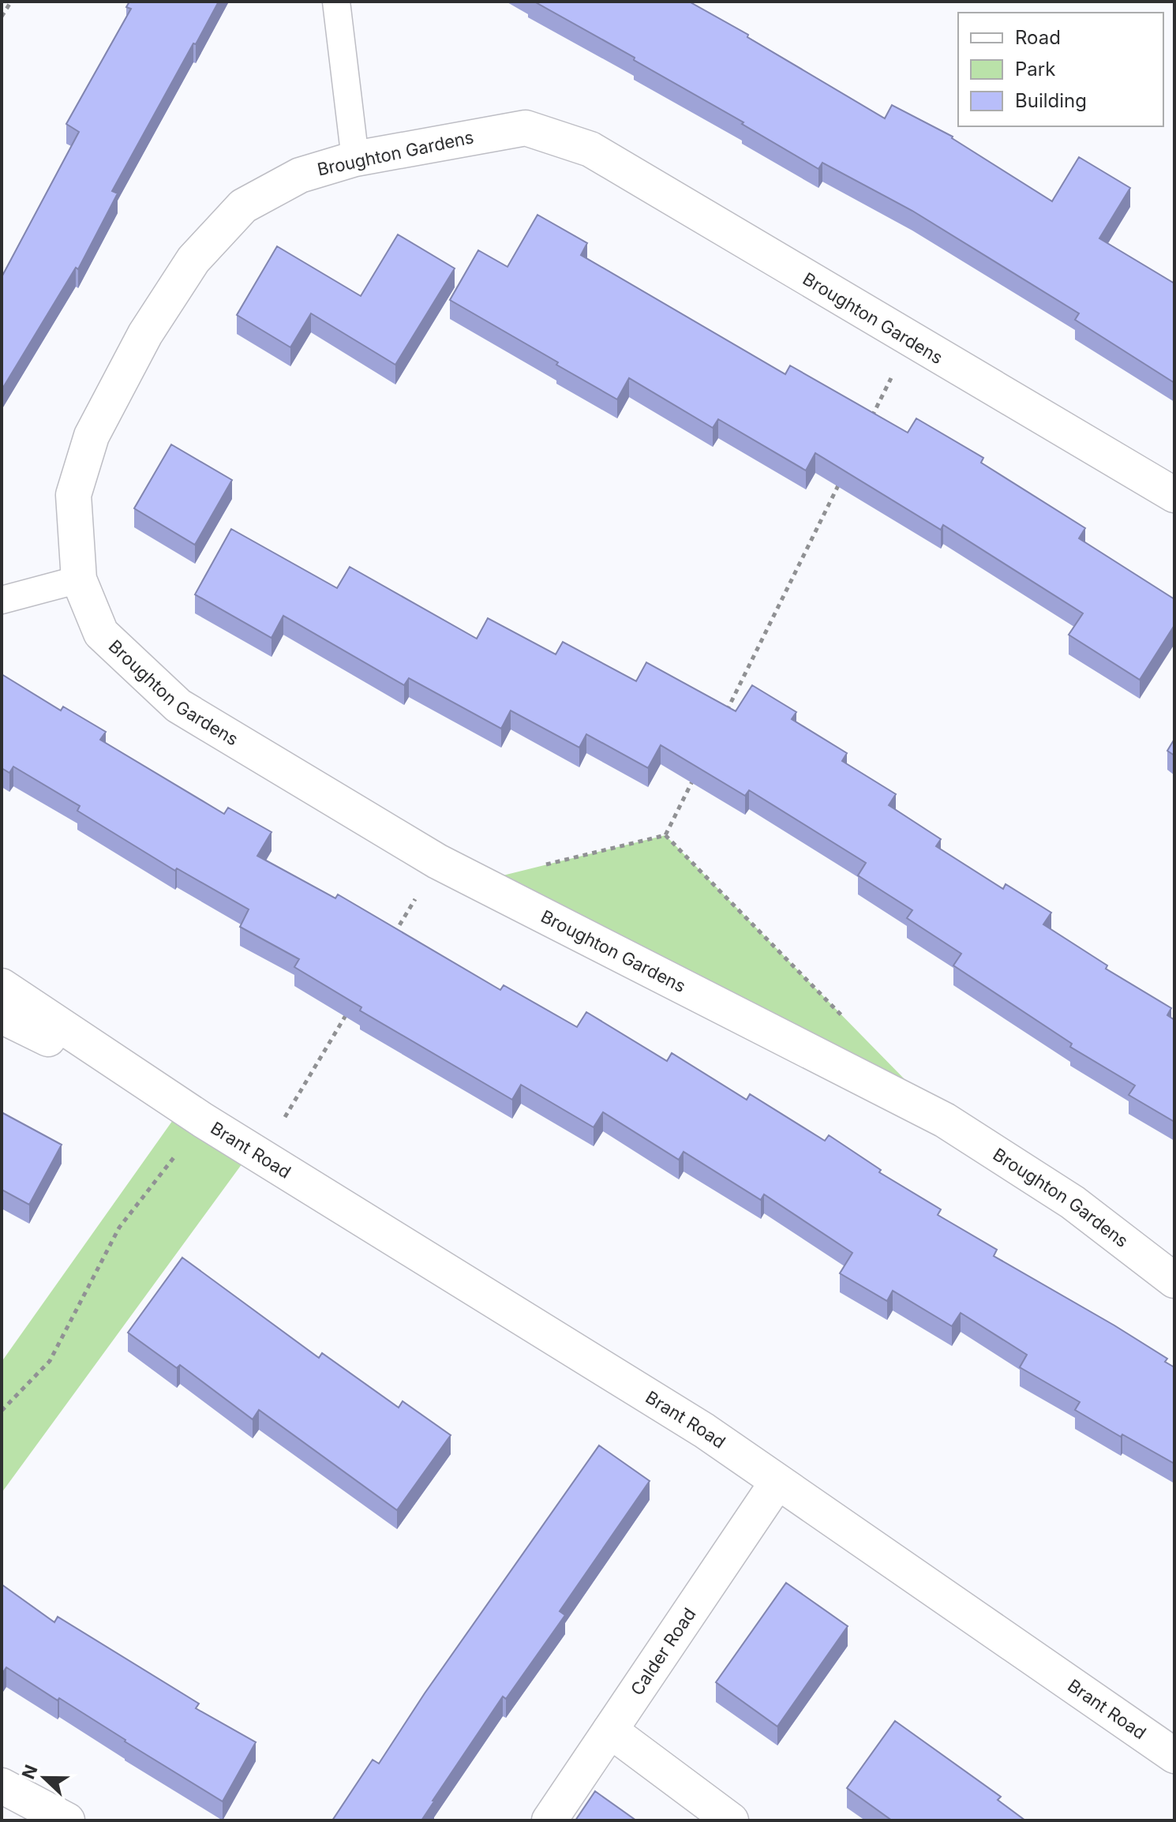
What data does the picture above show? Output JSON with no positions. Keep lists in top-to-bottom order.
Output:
{
  "streets": {
    "street": ["Broughton Gardens", "Brant Road", "Calder Road"]
  },
  "crossings": [
    ["Brant Road", "Calder Road"]
  ],
  "legend": ["Road", "Park", "Building"],
  "north": "left"
}
